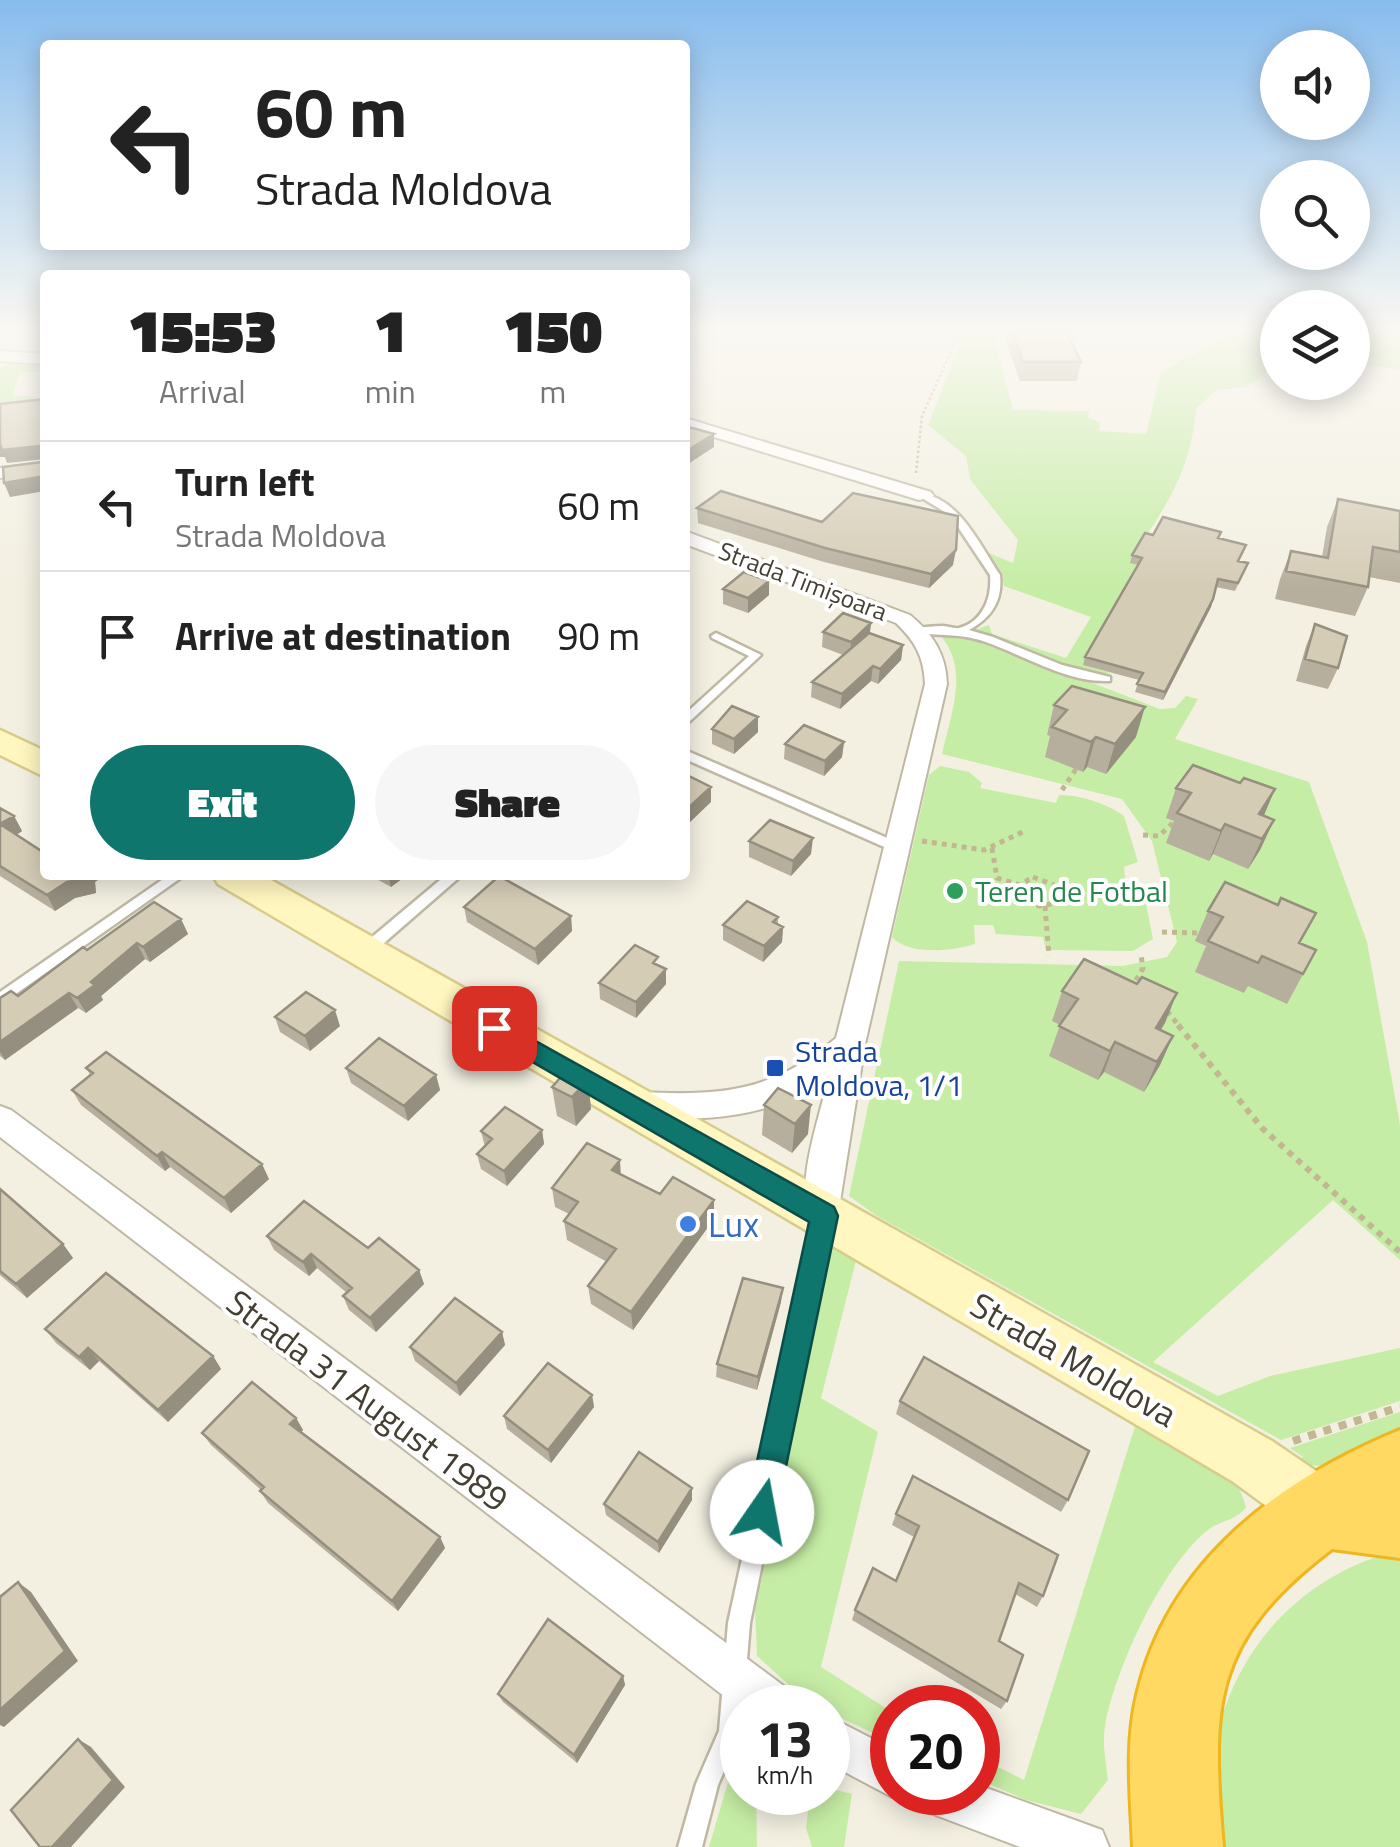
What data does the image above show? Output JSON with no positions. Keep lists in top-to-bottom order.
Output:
{
  "streets": {
    "street": ["Strada Timișoara", "Strada Moldova", "Strada 31 August 1989"]
  },
  "places": {
    "other": ["Teren de Fotbal", "Lux"],
    "transit": ["Strada Moldova, 1/1"]
  },
  "page": {
    "turn": ["60 m", "Strada Moldova"],
    "eta": [
      "15:53",
      "Arrival",
      "1",
      "min",
      "150",
      "m"
    ],
    "list": [
      {
        "name": "Turn left",
        "note": "Strada Moldova",
        "value": "60 m"
      },
      {
        "name": "Arrive at destination",
        "value": "90 m"
      }
    ],
    "buttons": ["Exit", "Share"],
    "speed": "13 km/h",
    "limit": "20"
  }
}
